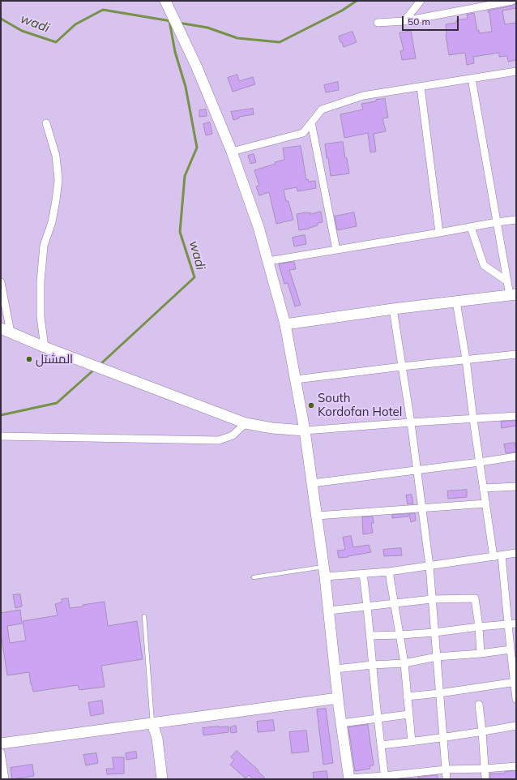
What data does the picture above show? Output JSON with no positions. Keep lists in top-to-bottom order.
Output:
{
  "water": ["wadi"],
  "places": ["المشتل", "South Kordofan Hotel"],
  "scale_bar": "50 m"
}
